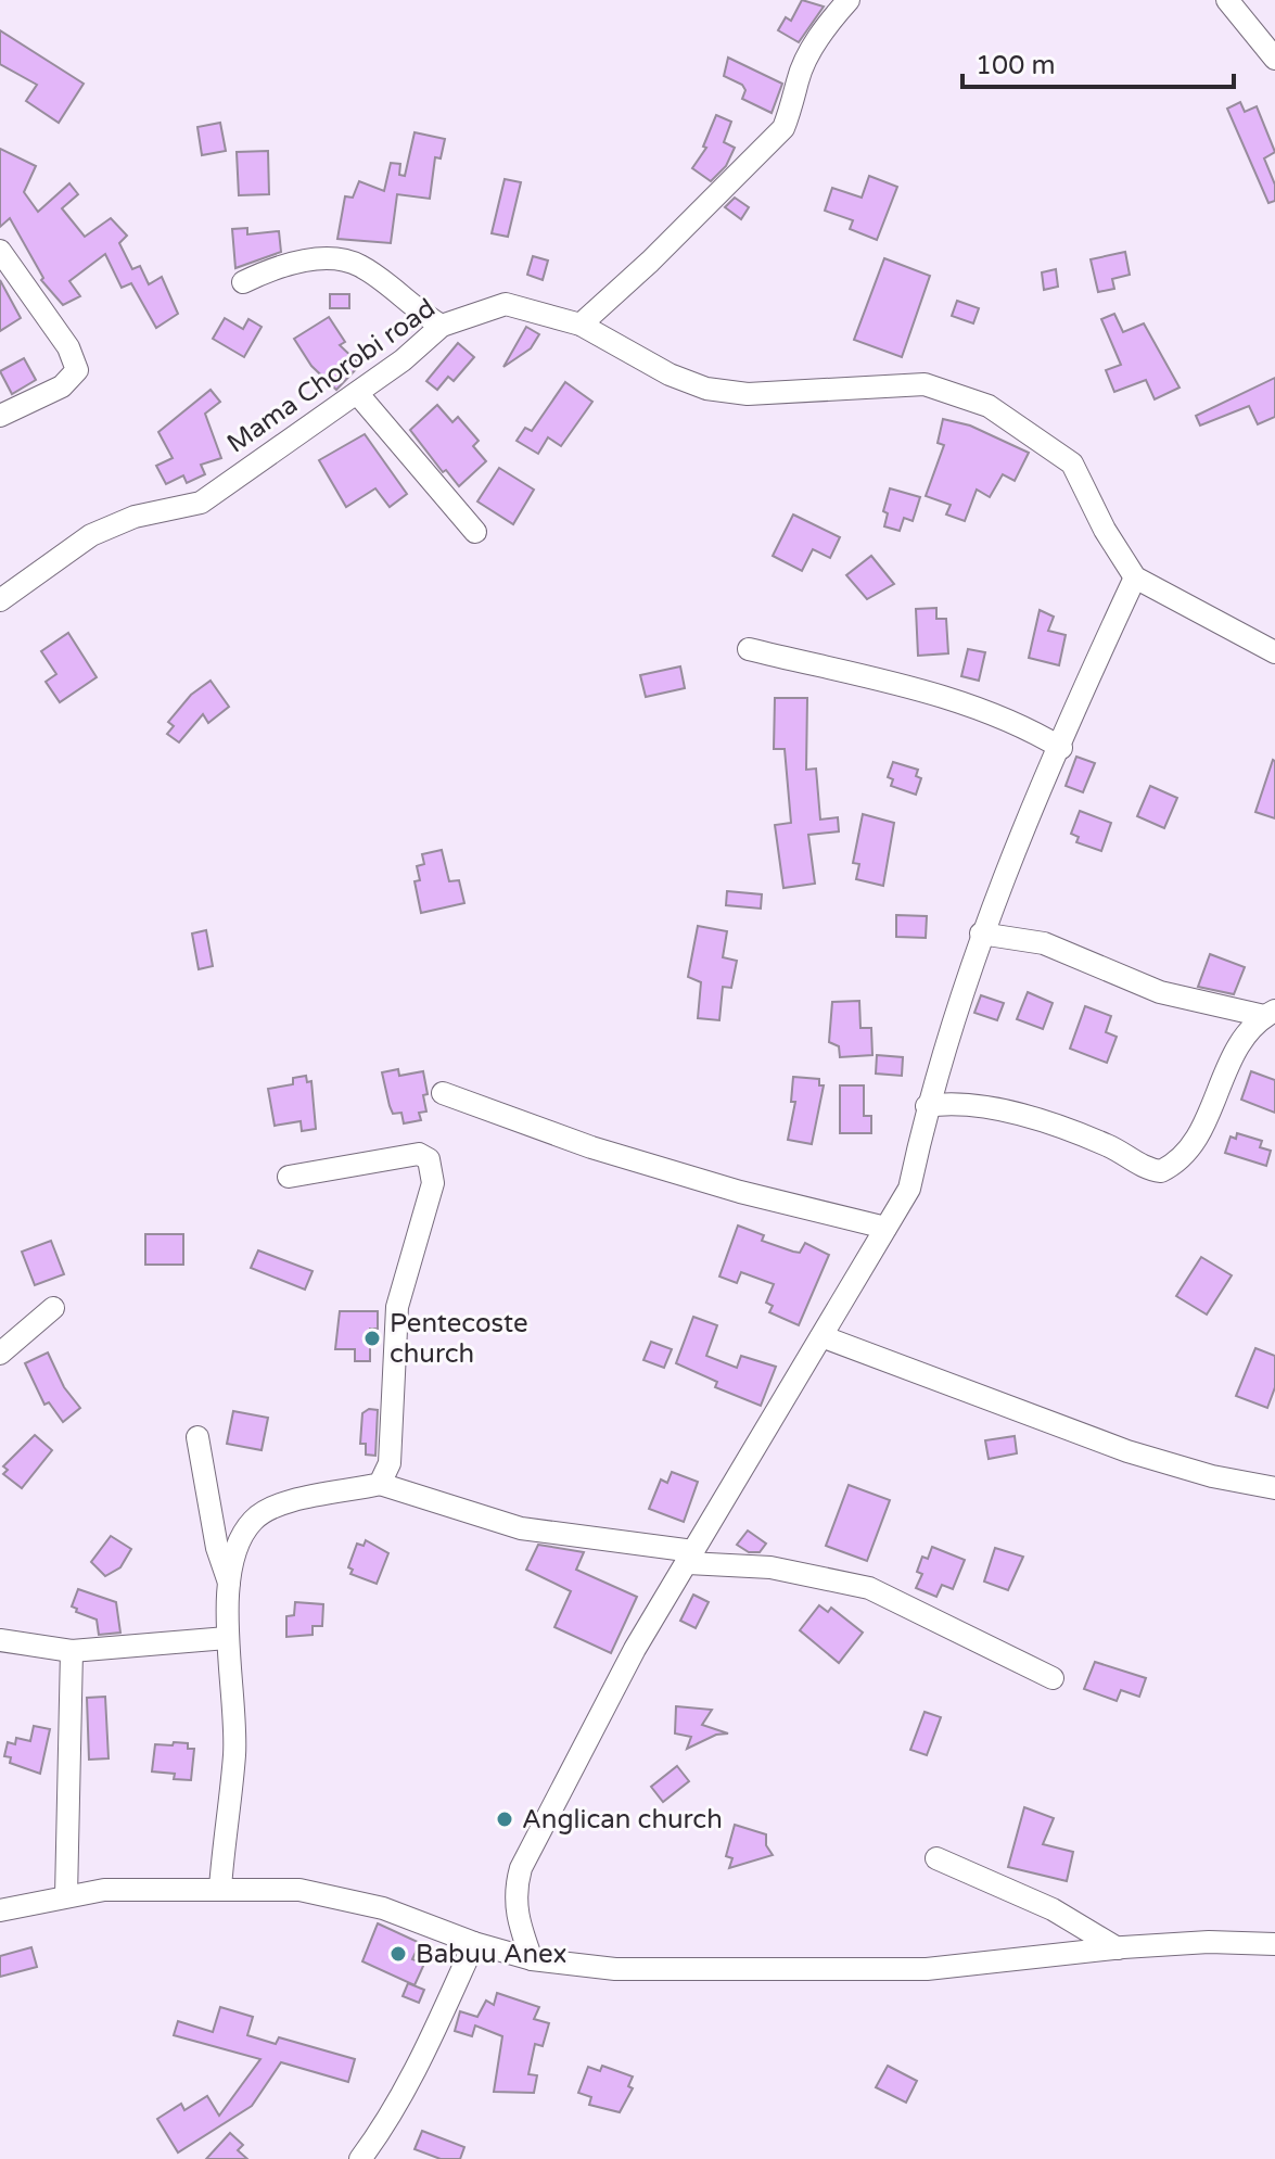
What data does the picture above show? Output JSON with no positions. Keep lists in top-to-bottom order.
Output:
{
  "streets": {
    "street": ["Mama Chorobi road"]
  },
  "places": ["Pentecoste church", "Anglican church", "Babuu Anex"],
  "scale_bar": "100 m"
}
